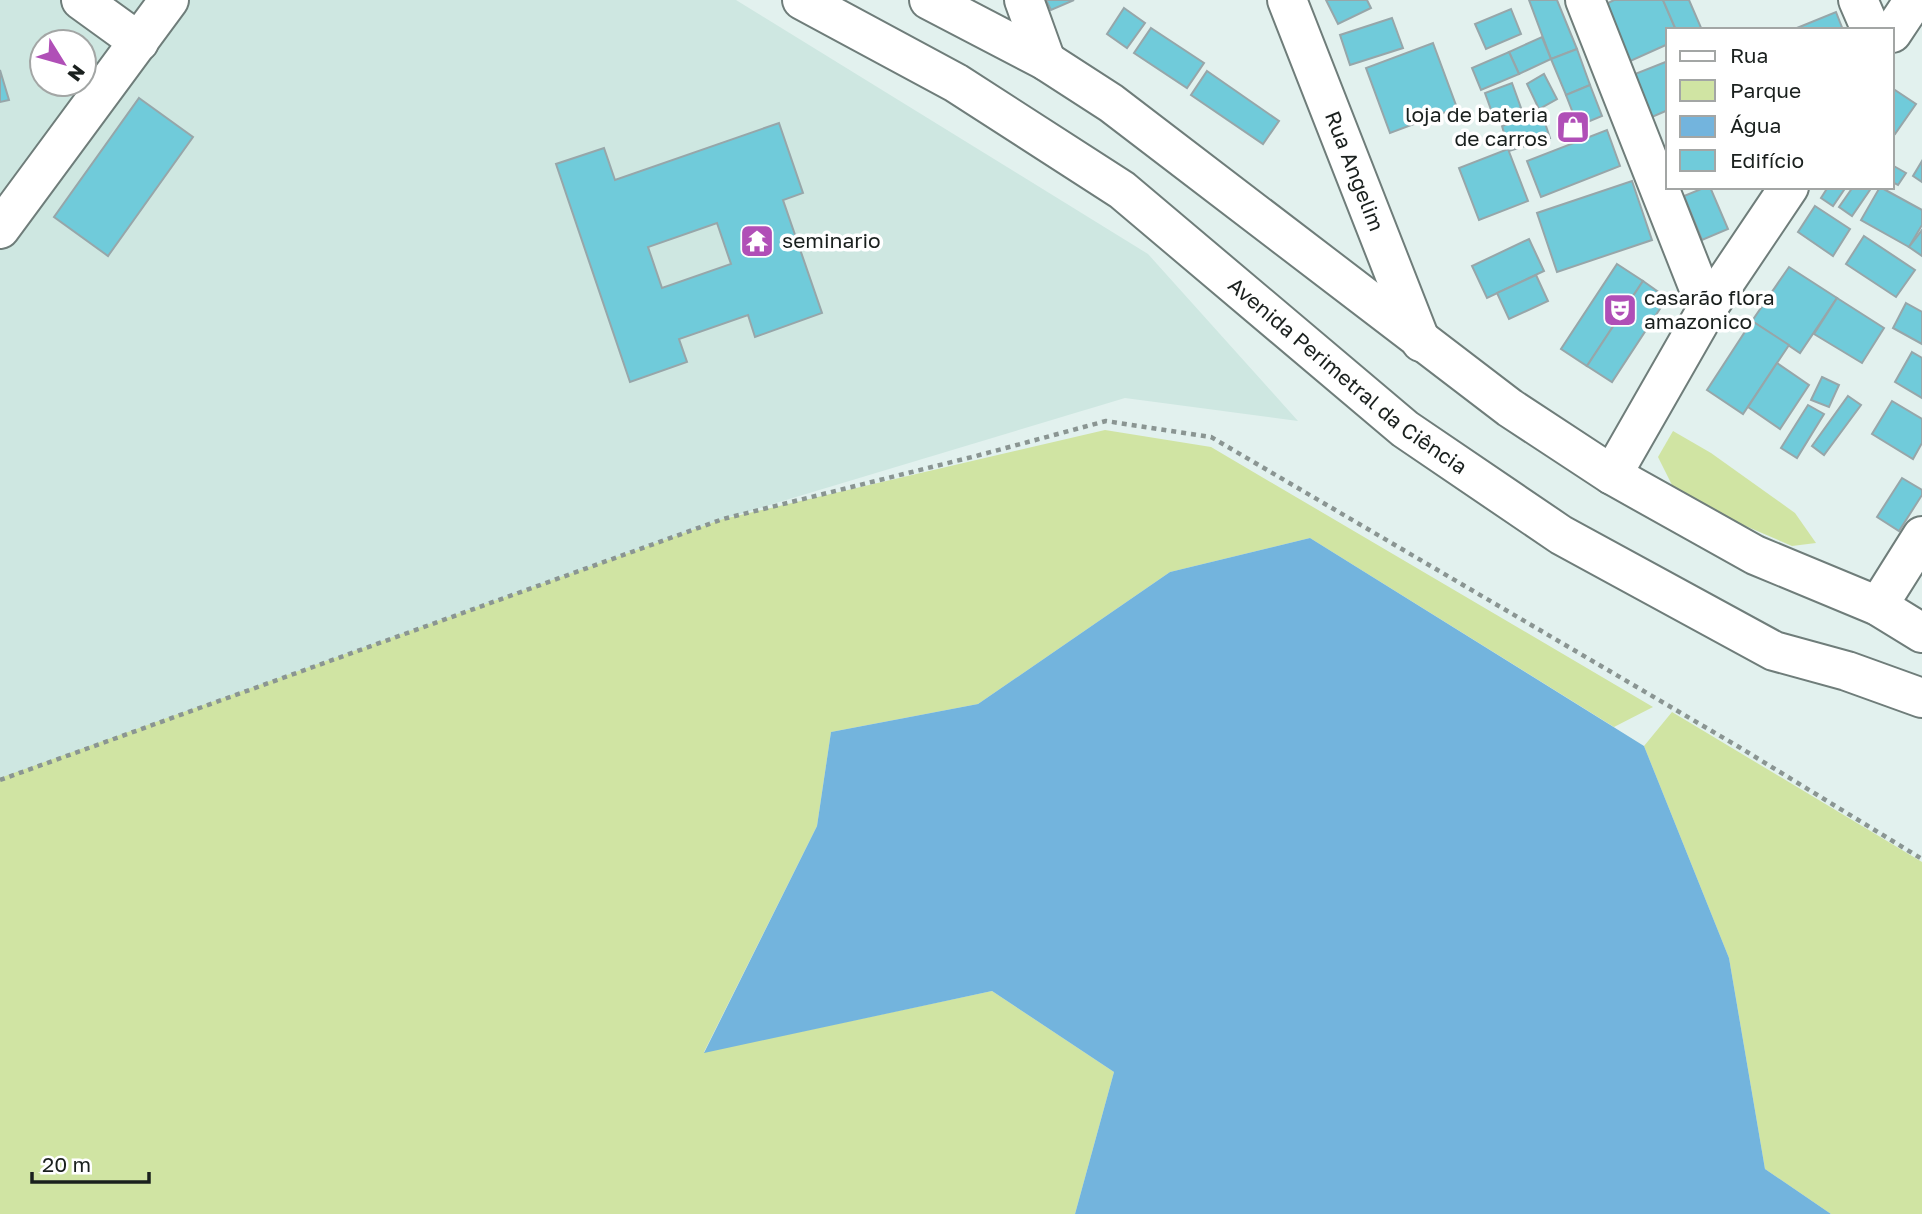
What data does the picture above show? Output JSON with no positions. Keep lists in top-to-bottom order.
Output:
{
  "streets": {
    "main road": ["Rua Angelim", "Avenida Perimetral da Ciência"]
  },
  "places": {
    "shop": ["loja de bateria de carros"],
    "temple": ["seminario"],
    "theatre": ["casarão flora amazonico"]
  },
  "legend": [
    "Rua",
    "Parque",
    "Água",
    "Edifício"
  ],
  "scale_bar": "20 m",
  "north": "bottom right"
}
